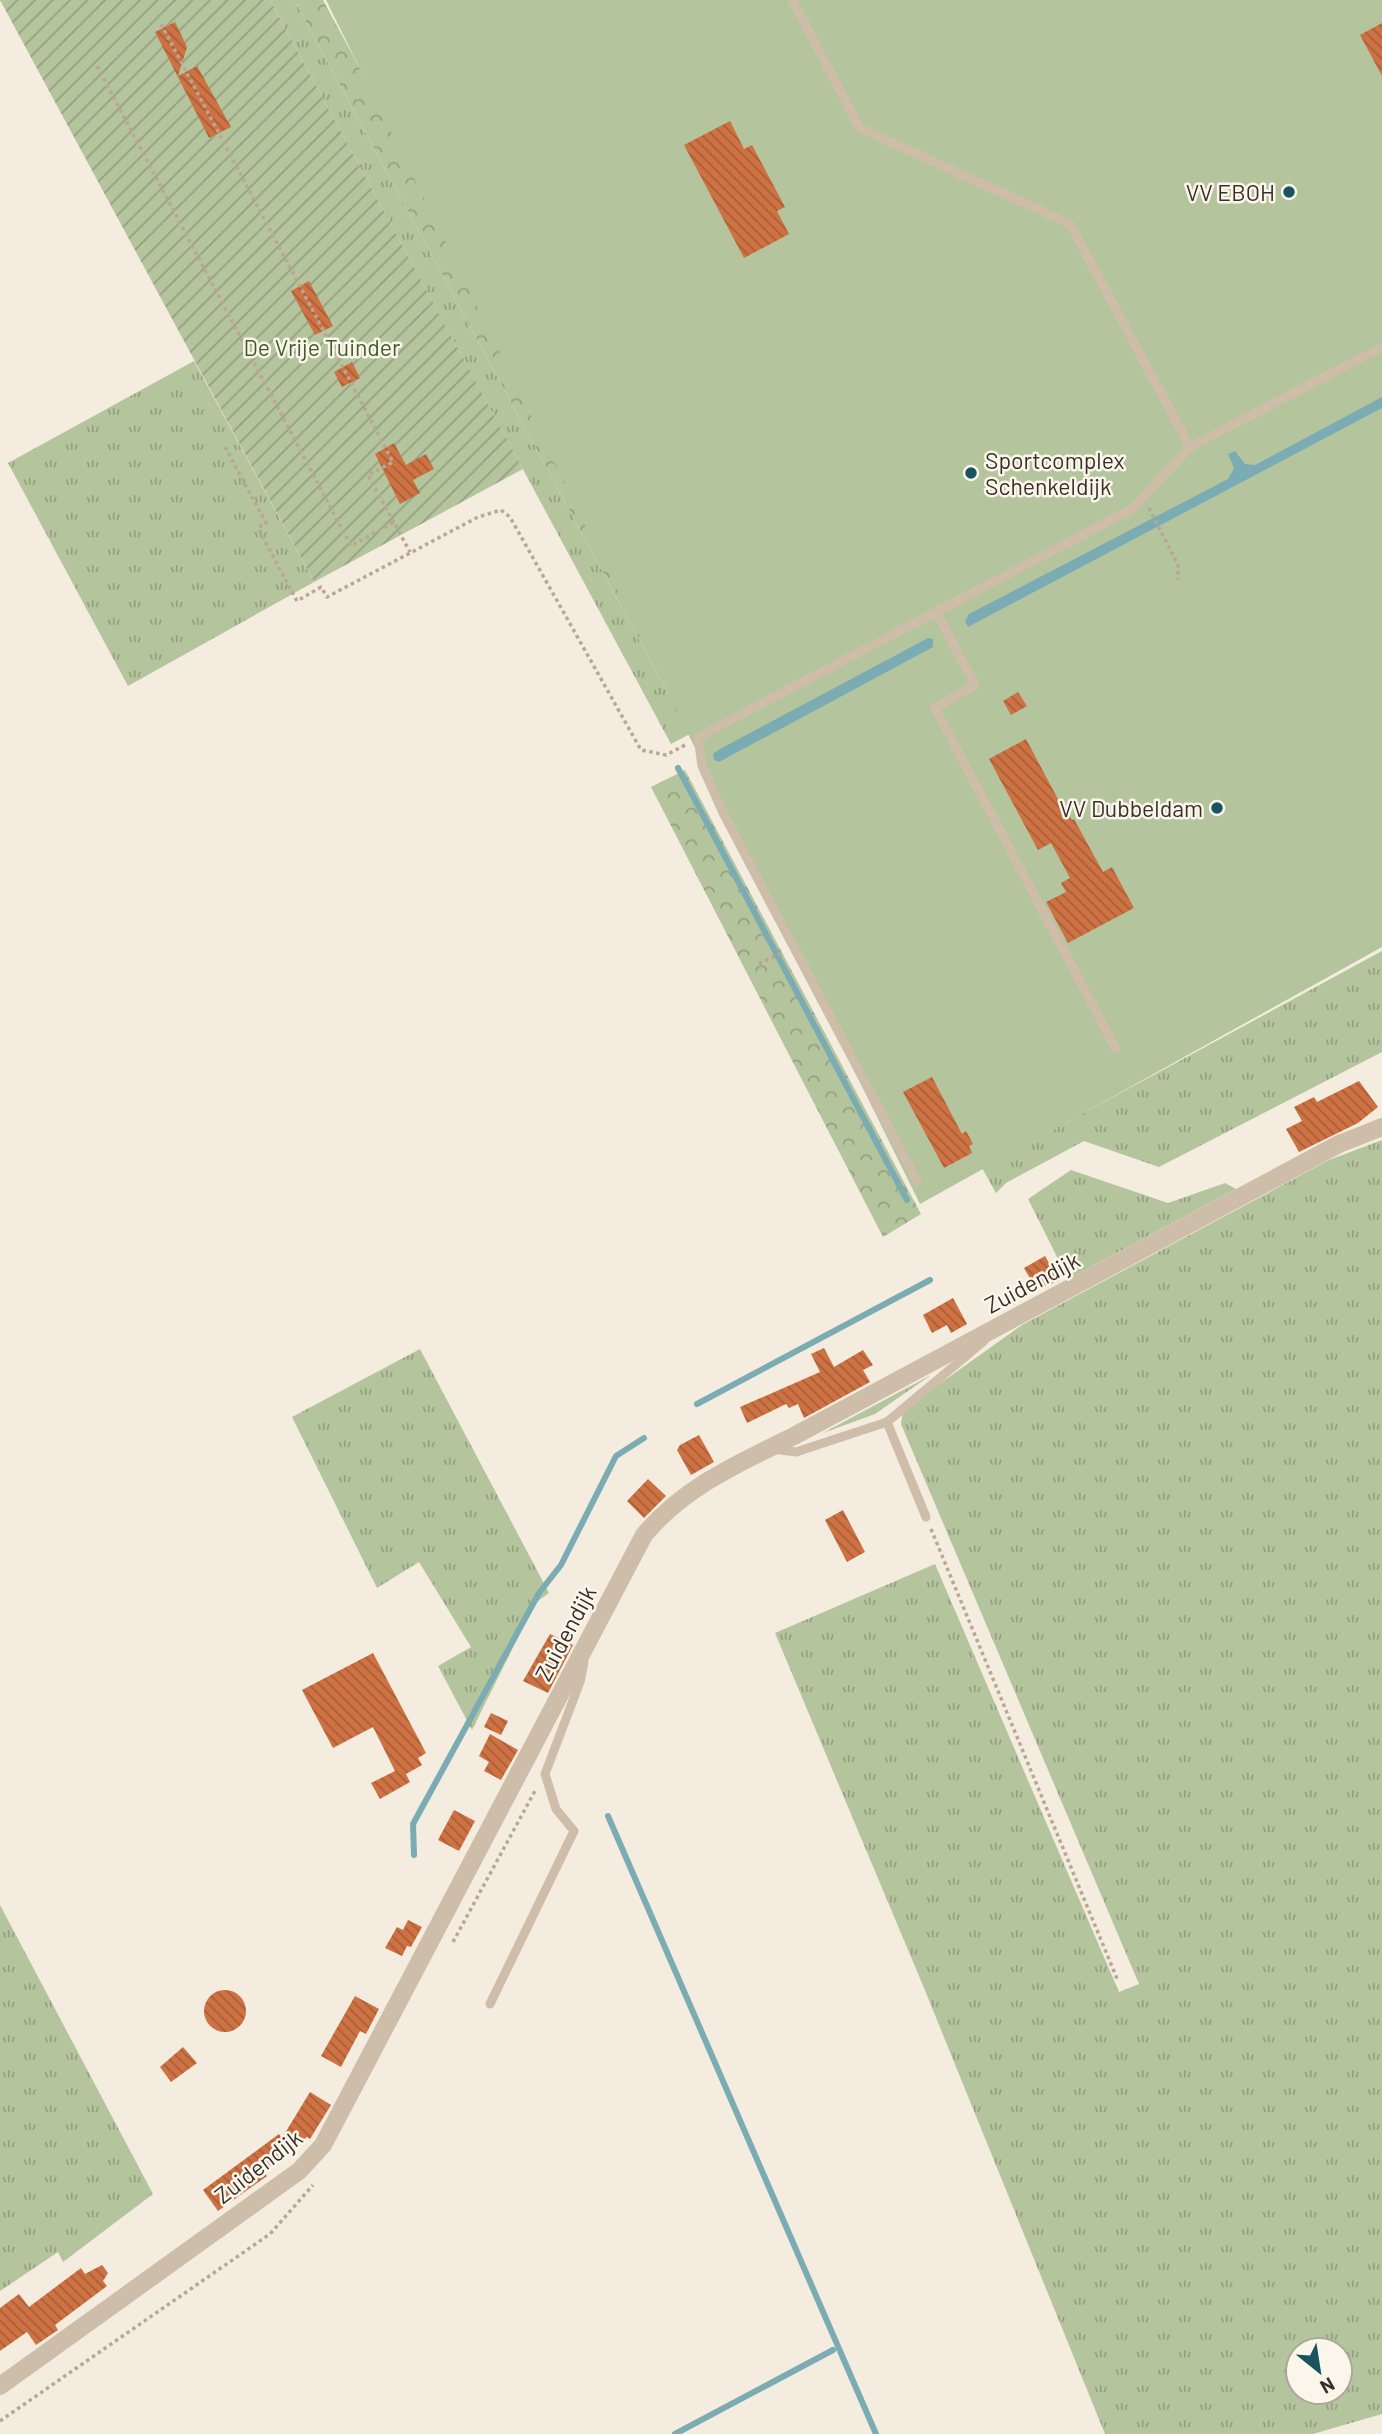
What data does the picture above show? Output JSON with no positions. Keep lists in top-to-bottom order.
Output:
{
  "streets": {
    "street": ["Zuidendijk"]
  },
  "parks": ["De Vrije Tuinder"],
  "places": ["VV EBOH", "Sportcomplex Schenkeldijk", "VV Dubbeldam"],
  "north": "bottom right"
}
